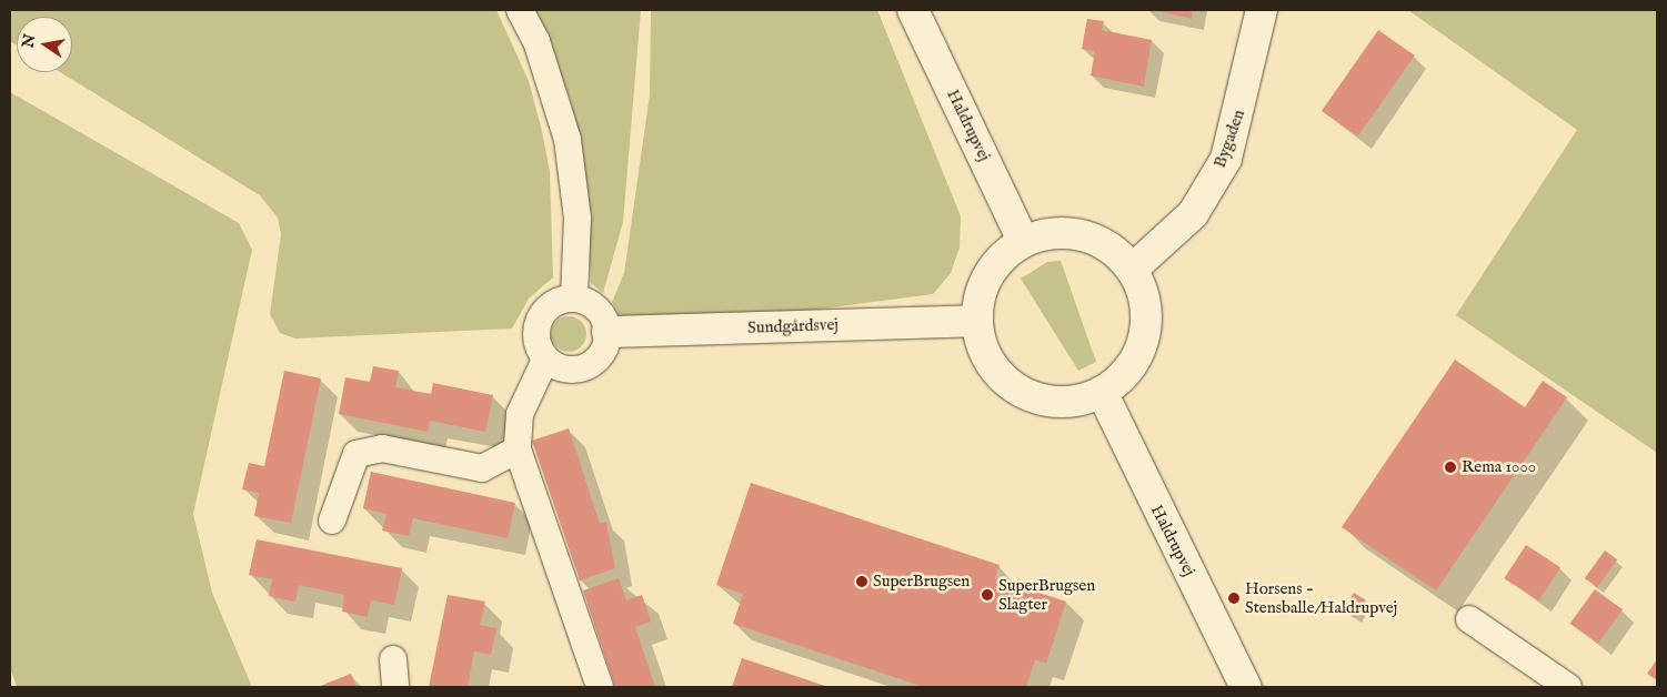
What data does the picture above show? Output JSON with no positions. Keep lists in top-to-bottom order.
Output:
{
  "streets": {
    "main road": ["Haldrupvej", "Bygaden", "Sundgårdsvej"]
  },
  "crossings": [
    ["Haldrupvej", "Bygaden"],
    ["Haldrupvej", "Sundgårdsvej"],
    ["Bygaden", "Sundgårdsvej"]
  ],
  "places": [
    "Rema 1000",
    "SuperBrugsen",
    "SuperBrugsen Slagter",
    "Horsens - Stensballe/Haldrupvej"
  ],
  "north": "left"
}
